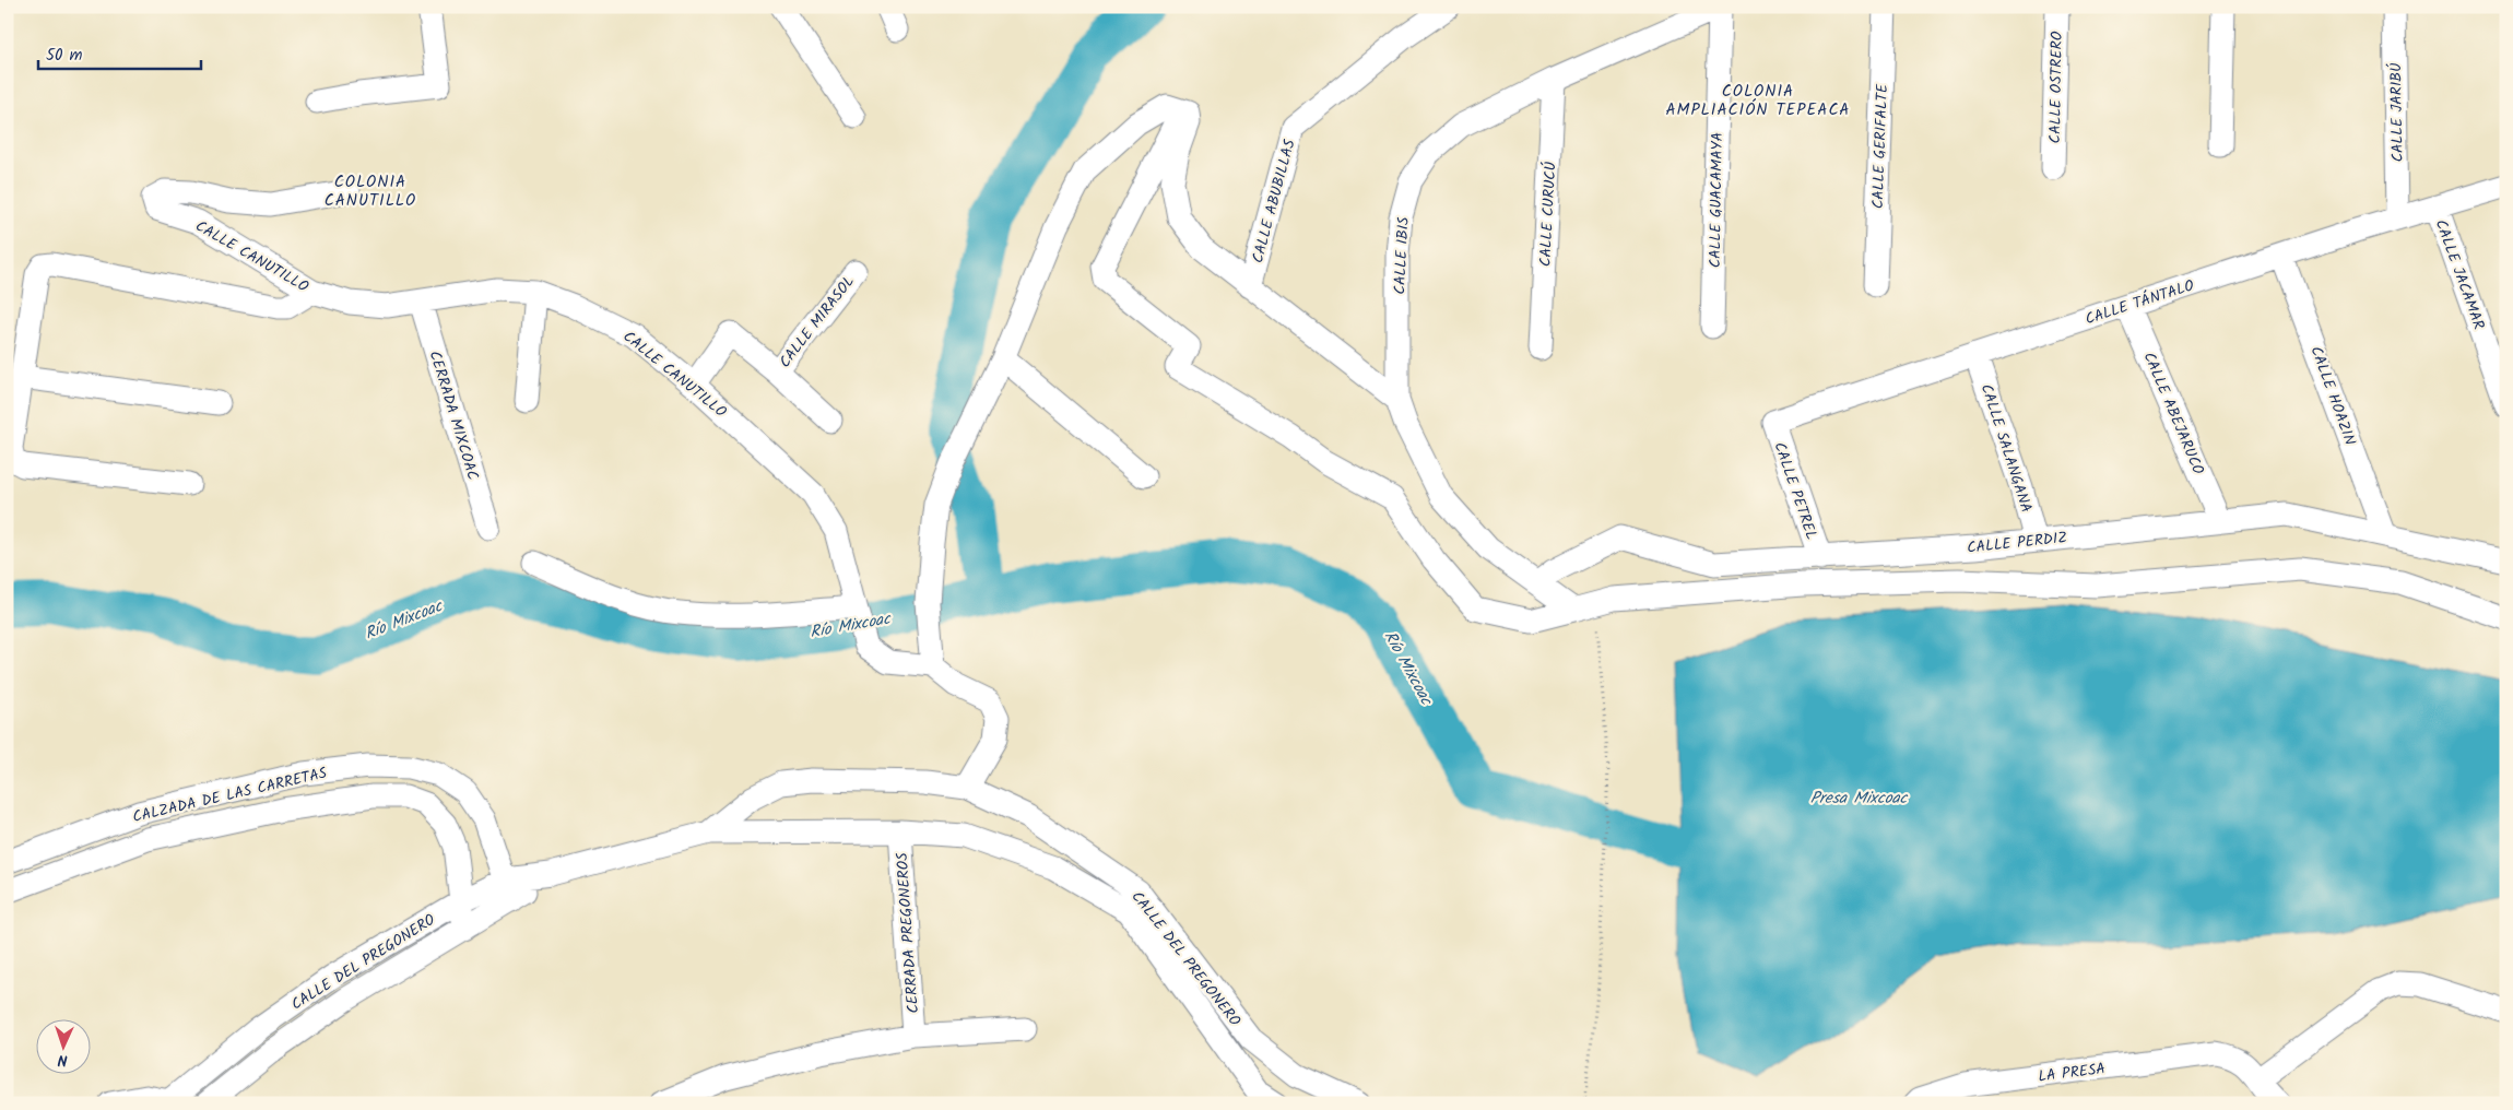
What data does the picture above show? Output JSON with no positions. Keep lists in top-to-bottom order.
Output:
{
  "streets": {
    "street": [
      "CALLE OSTRERO",
      "CALLE JARIBÚ",
      "CALLE GERIFALTE",
      "CALLE GUACAMAYA",
      "CALLE ABUBILLAS",
      "CALLE CURUCÚ",
      "CALLE CANUTILLO",
      "CALLE IBIS",
      "CALLE JACAMAR",
      "CALLE TÁNTALO",
      "CALLE MIRASOL",
      "CALLE HOAZIN",
      "CALLE ABEJARUCO",
      "CERRADA MIXCOAC",
      "CALLE SALANGANA",
      "CALLE PETREL",
      "CALLE PERDIZ",
      "CALZADA DE LAS CARRETAS",
      "CERRADA PREGONEROS",
      "CALLE DEL PREGONERO",
      "LA PRESA"
    ]
  },
  "crossings": [
    ["CALLE JARIBÚ", "CALLE TÁNTALO"],
    ["CALLE GUACAMAYA", "CALLE IBIS"],
    ["CALLE CURUCÚ", "CALLE IBIS"],
    ["CALLE CANUTILLO", "CALLE MIRASOL"],
    ["CALLE CANUTILLO", "CERRADA MIXCOAC"],
    ["CALLE IBIS", "CALLE PERDIZ"],
    ["CALLE JACAMAR", "CALLE TÁNTALO"],
    ["CALLE TÁNTALO", "CALLE HOAZIN"],
    ["CALLE TÁNTALO", "CALLE ABEJARUCO"],
    ["CALLE TÁNTALO", "CALLE SALANGANA"],
    ["CALLE TÁNTALO", "CALLE PETREL"],
    ["CALLE HOAZIN", "CALLE PERDIZ"],
    ["CALLE ABEJARUCO", "CALLE PERDIZ"],
    ["CALLE SALANGANA", "CALLE PERDIZ"],
    ["CALLE PETREL", "CALLE PERDIZ"],
    ["CALZADA DE LAS CARRETAS", "CALLE DEL PREGONERO"],
    ["CERRADA PREGONEROS", "CALLE DEL PREGONERO"]
  ],
  "districts": ["COLONIA AMPLIACIÓN TEPEACA", "COLONIA CANUTILLO"],
  "water": ["Río Mixcoac", "Presa Mixcoac"],
  "scale_bar": "50 m",
  "north": "bottom"
}
